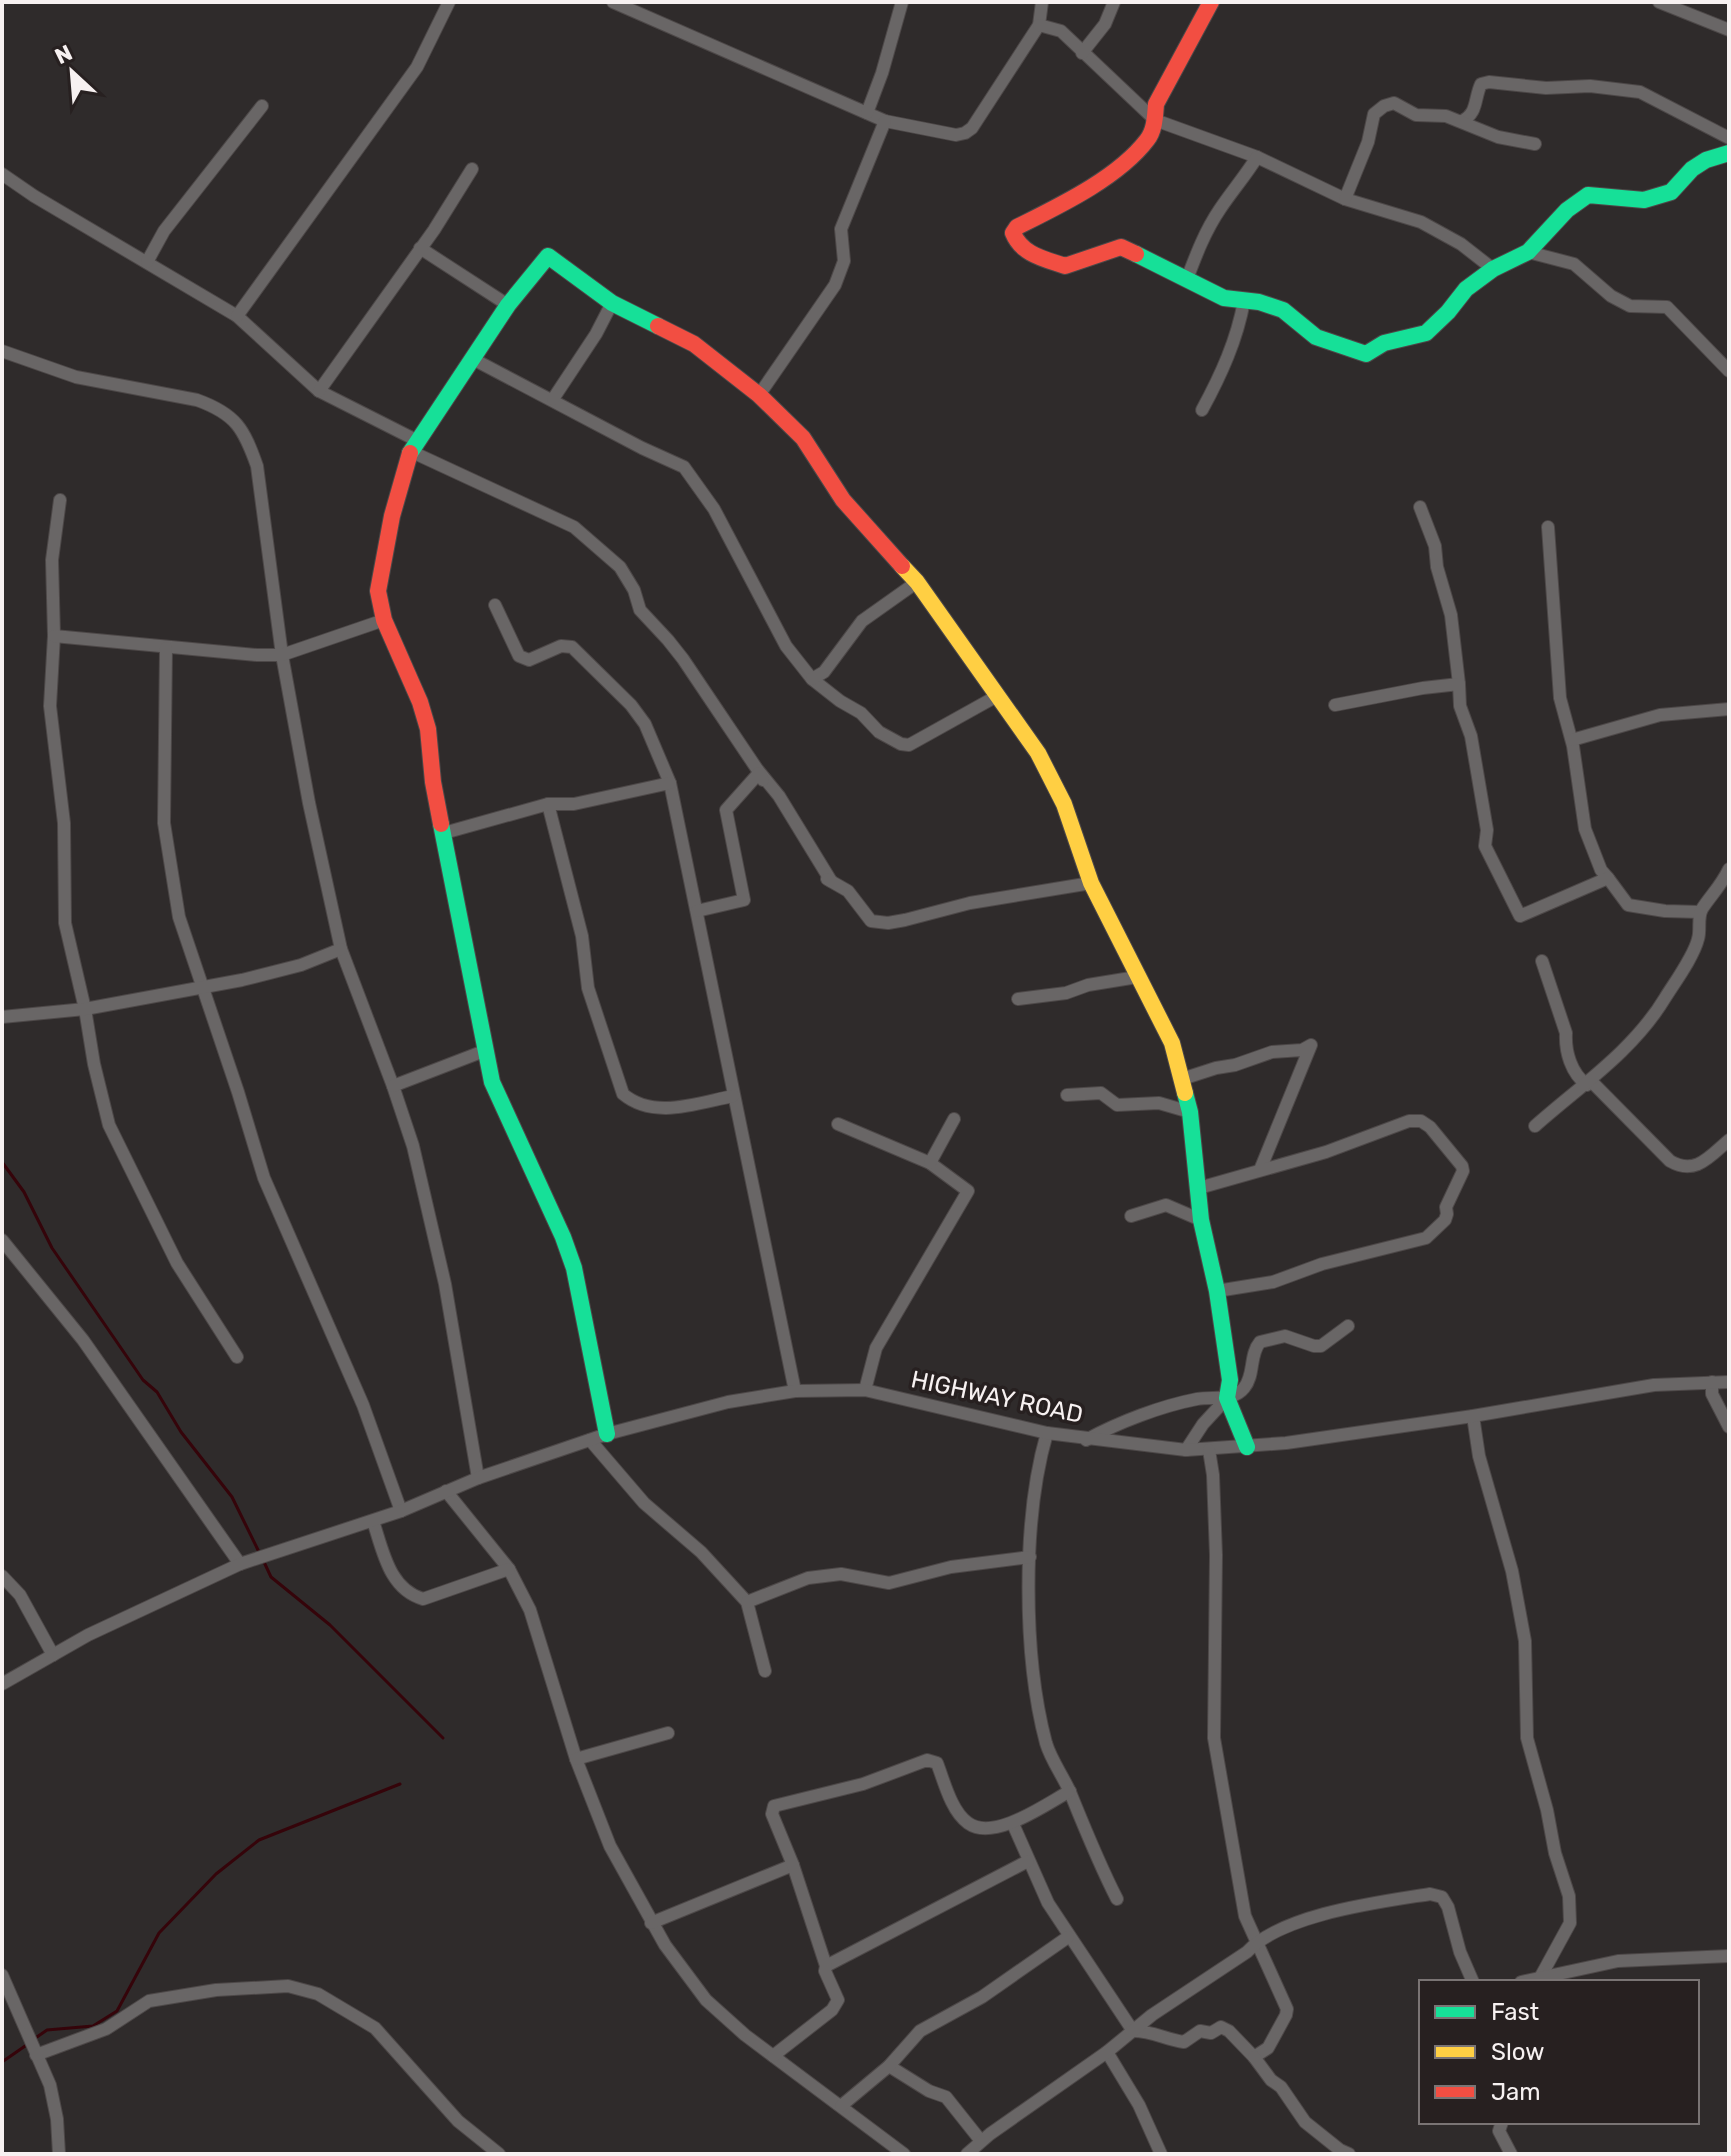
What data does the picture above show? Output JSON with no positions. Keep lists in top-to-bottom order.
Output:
{
  "streets": {
    "street": ["HIGHWAY ROAD"]
  },
  "legend": ["Fast", "Slow", "Jam"],
  "north": "top left"
}
